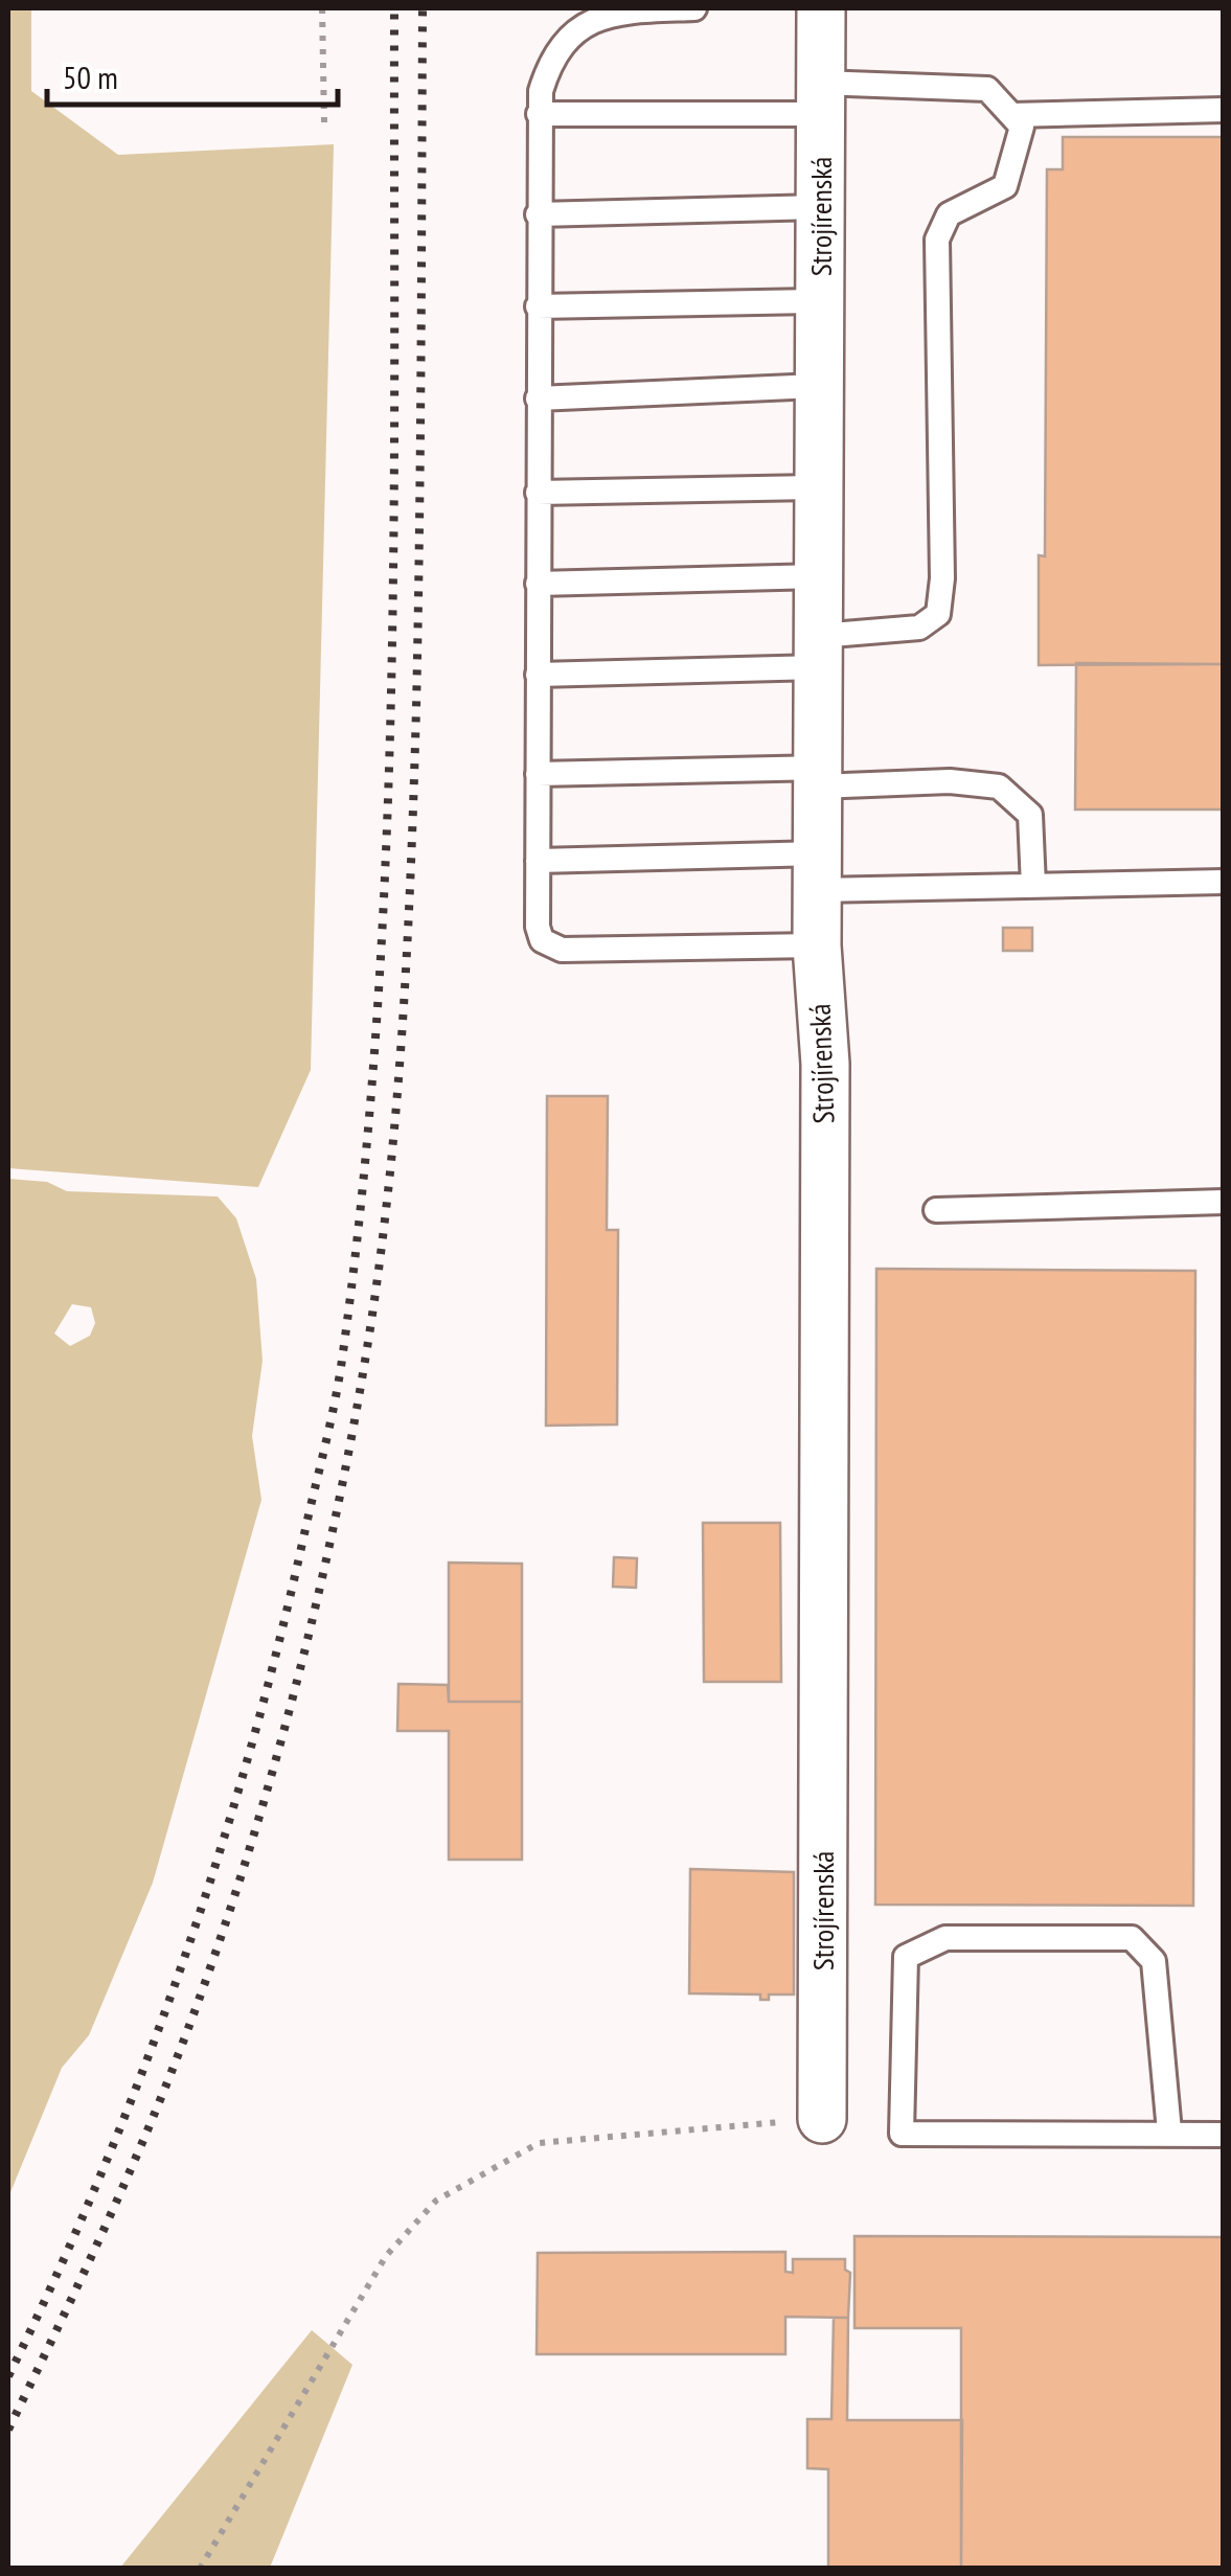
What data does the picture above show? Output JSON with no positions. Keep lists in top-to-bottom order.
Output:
{
  "streets": {
    "street": ["Strojírenská"]
  },
  "scale_bar": "50 m"
}
